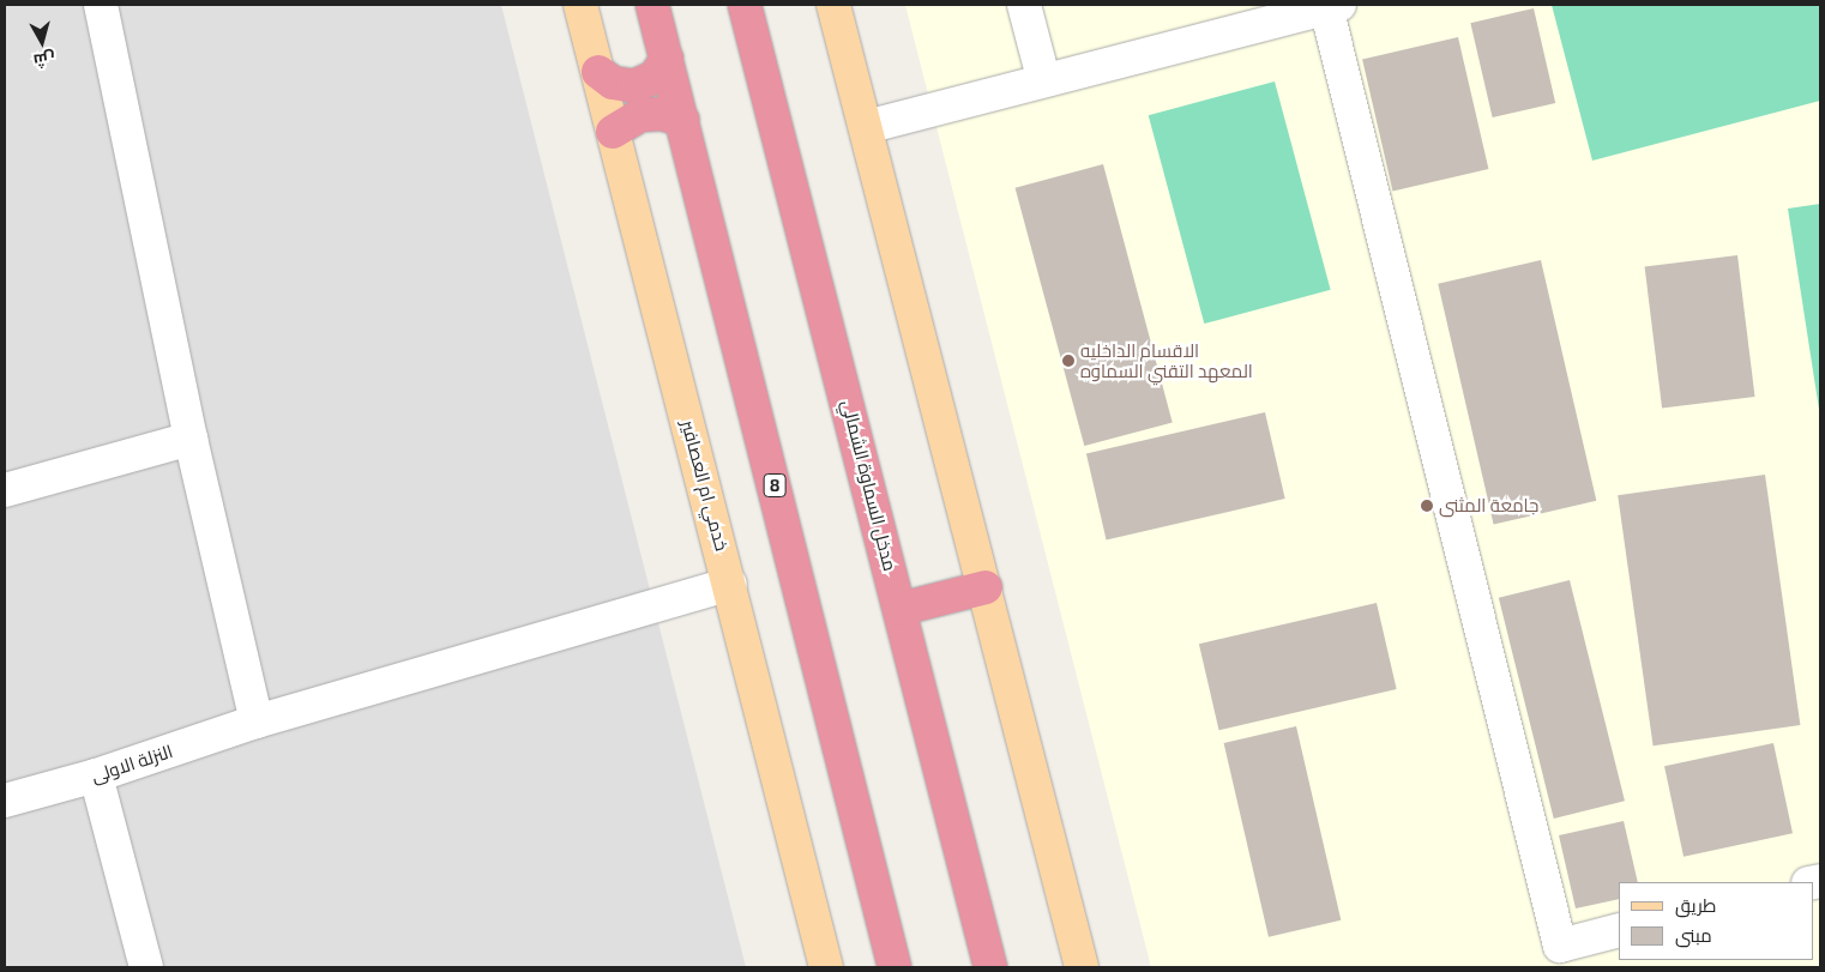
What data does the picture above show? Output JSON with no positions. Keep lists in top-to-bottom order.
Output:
{
  "streets": {
    "highway": ["8", "مدخل السماوة الشمالي"],
    "main road": ["خدمي ام العصافير"],
    "street": ["النزلة الاولى"]
  },
  "crossings": [
    ["خدمي ام العصافير", "النزلة الاولى"]
  ],
  "places": ["الاقسام الداخليه المعهد التقني السماوه", "جامعة المثنى"],
  "legend": ["طريق", "مبنى"],
  "north": "bottom"
}
